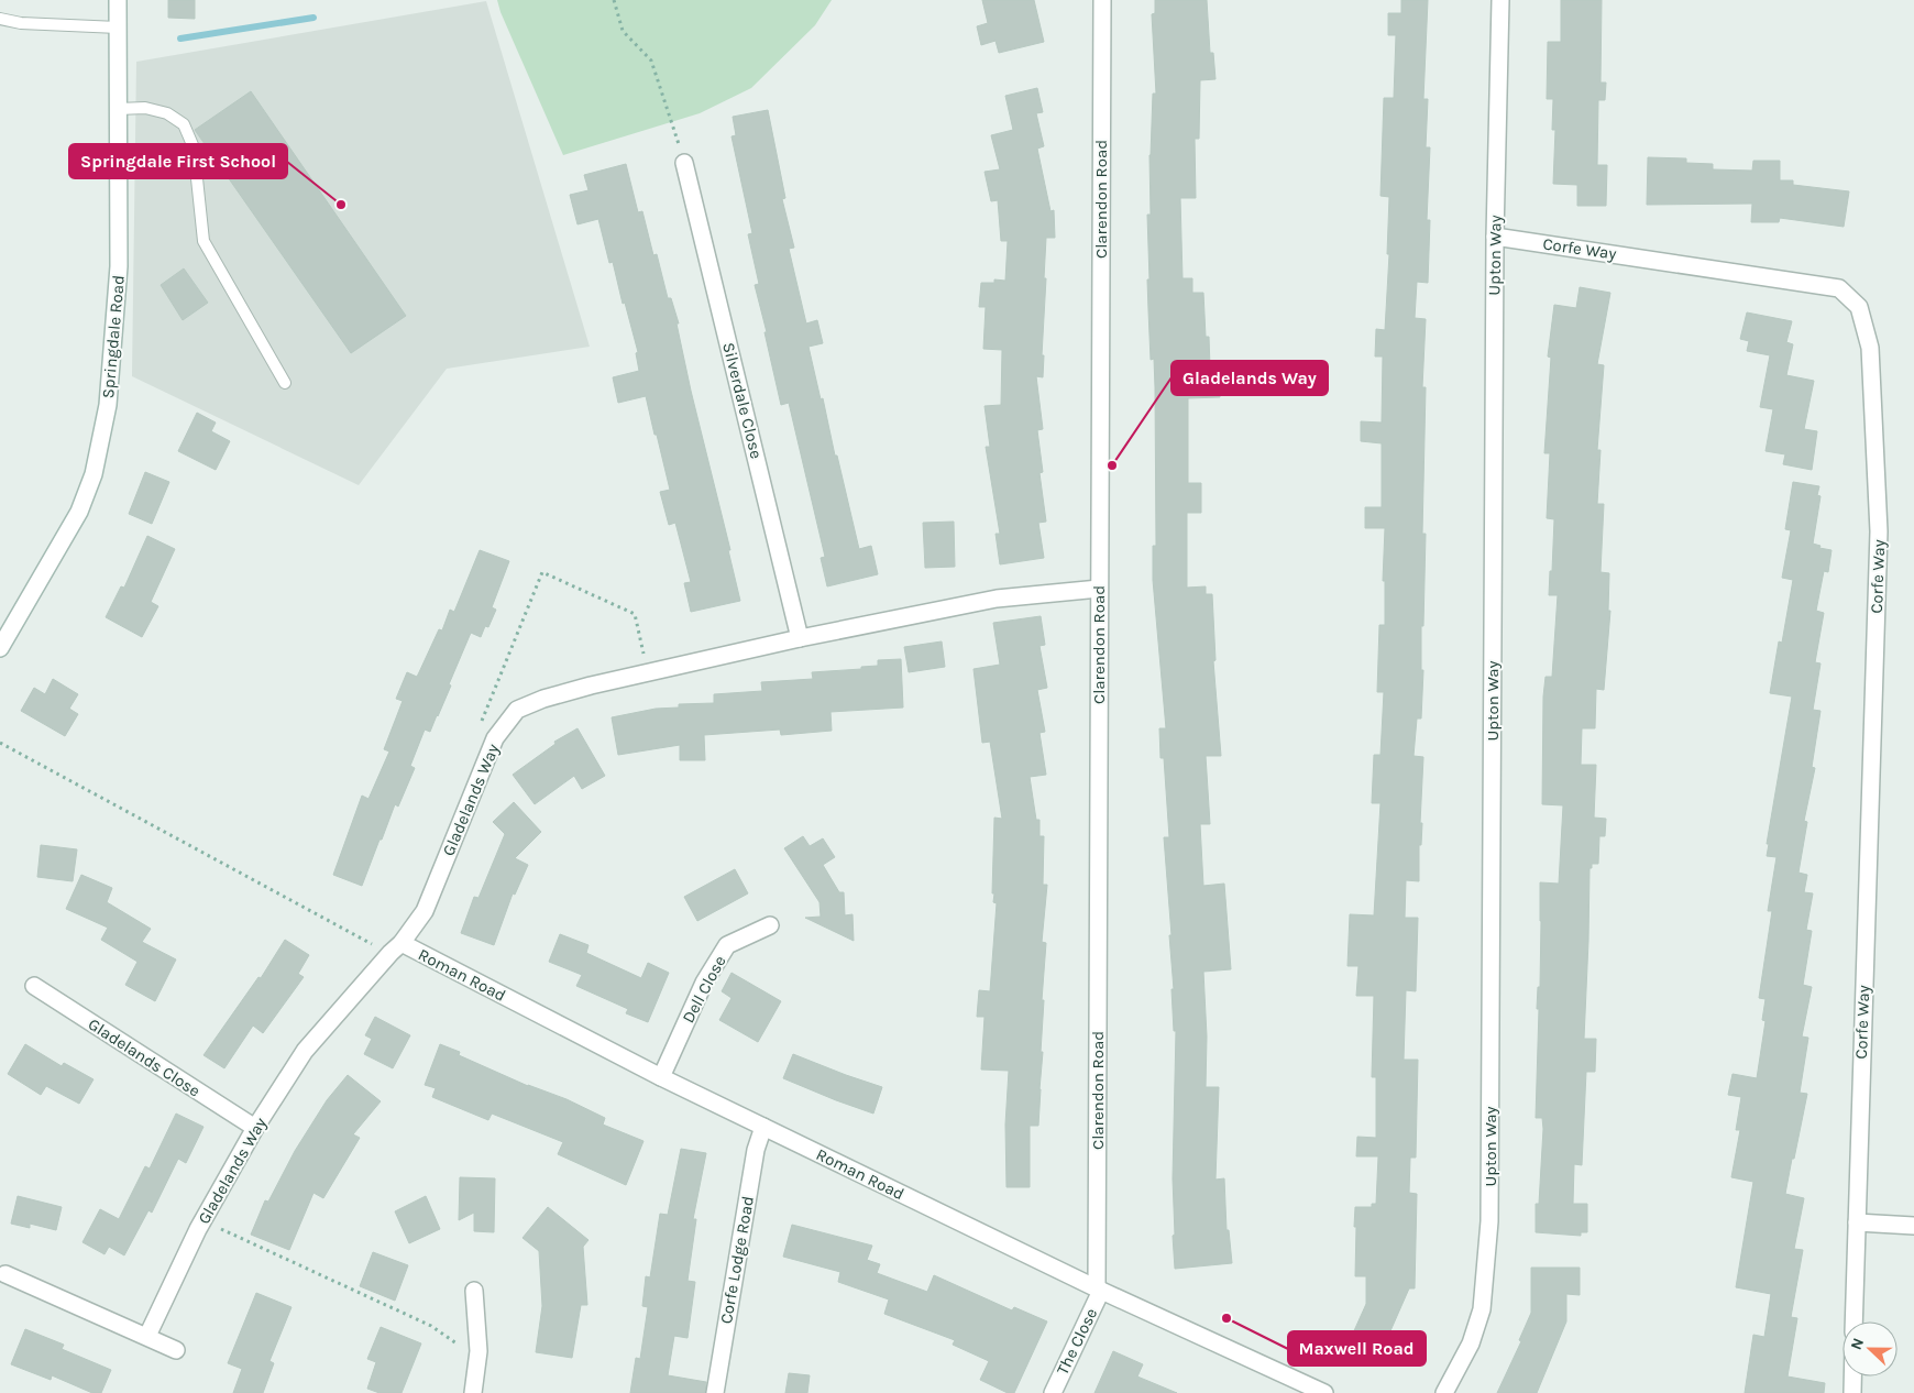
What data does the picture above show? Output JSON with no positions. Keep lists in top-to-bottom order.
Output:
{
  "streets": {
    "street": [
      "Clarendon Road",
      "Corfe Way",
      "Upton Way",
      "Springdale Road",
      "Silverdale Close",
      "Gladelands Way",
      "Roman Road",
      "Dell Close",
      "Gladelands Close",
      "Corfe Lodge Road",
      "The Close"
    ]
  },
  "crossings": [
    ["Clarendon Road", "Gladelands Way"],
    ["Clarendon Road", "Roman Road"],
    ["Clarendon Road", "The Close"],
    ["Corfe Way", "Upton Way"],
    ["Silverdale Close", "Gladelands Way"],
    ["Gladelands Way", "Roman Road"],
    ["Gladelands Way", "Gladelands Close"],
    ["Roman Road", "Dell Close"],
    ["Roman Road", "Corfe Lodge Road"],
    ["Roman Road", "The Close"]
  ],
  "places": ["Springdale First School", "Gladelands Way", "Maxwell Road"],
  "north": "left"
}
